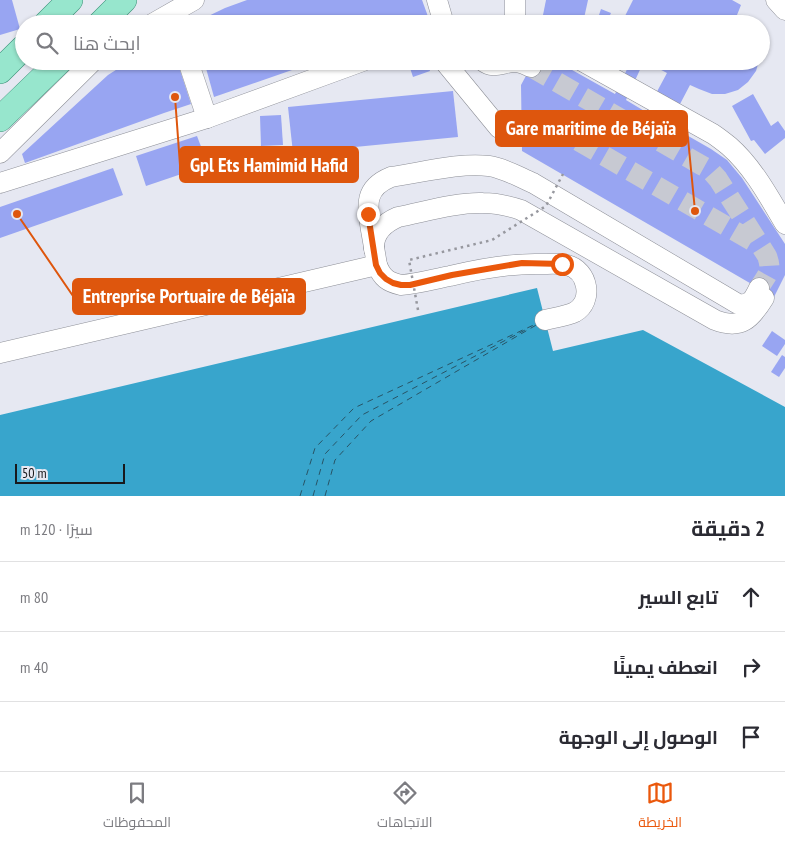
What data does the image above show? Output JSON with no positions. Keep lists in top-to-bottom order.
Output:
{
  "places": ["Gpl Ets Hamimid Hafid", "Gare maritime de Béjaïa", "Entreprise Portuaire de Béjaïa"],
  "scale_bar": "50 m",
  "page": {
    "search": "ابحث هنا",
    "scale": "50 m",
    "heading": ["2 دقيقة", "سيرًا · 120 m"],
    "list": [
      ["تابع السير", "80 m"],
      ["انعطف يمينًا", "40 m"],
      "الوصول إلى الوجهة"
    ],
    "nav": ["الخريطة", "الاتجاهات", "المحفوظات"]
  }
}
